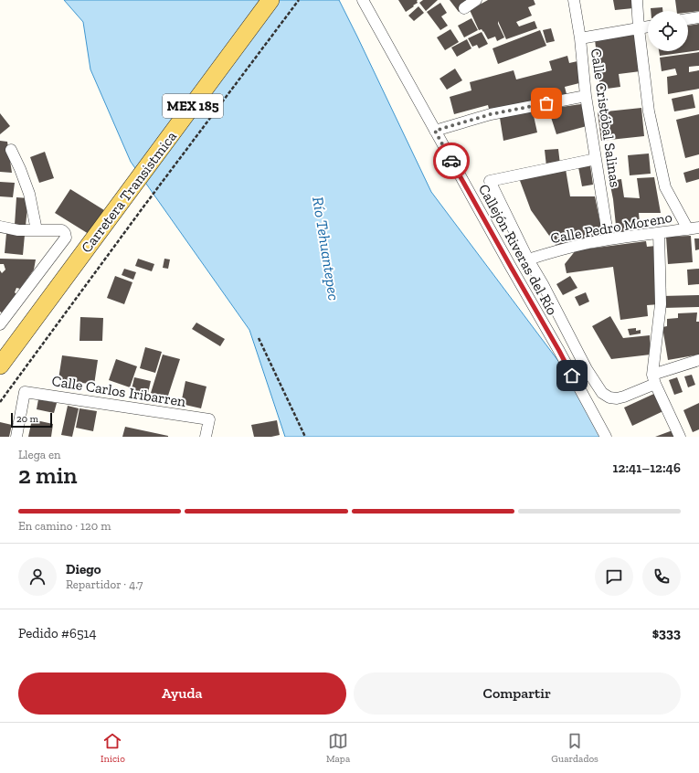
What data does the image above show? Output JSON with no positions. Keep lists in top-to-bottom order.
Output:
{
  "streets": {
    "main road": ["MEX 185", "Carretera Transistmica"],
    "street": [
      "Calle Cristóbal Salinas",
      "Calle Pedro Moreno",
      "Callejón Riveras del Río",
      "Calle Carlos Iribarren"
    ]
  },
  "crossings": [
    ["Calle Cristóbal Salinas", "Calle Pedro Moreno"]
  ],
  "water": ["Río Tehuantepec"],
  "scale_bar": "20 m",
  "page": {
    "scale": "20 m",
    "heading": ["2 min", "Llega en", "12:41–12:46"],
    "panel": [
      "Diego",
      "Repartidor · 4.7",
      "Pedido #6514",
      "$333"
    ],
    "bar": "En camino · 120 m",
    "buttons": ["Ayuda", "Compartir"],
    "tabs": ["Inicio", "Mapa", "Guardados"]
  }
}
